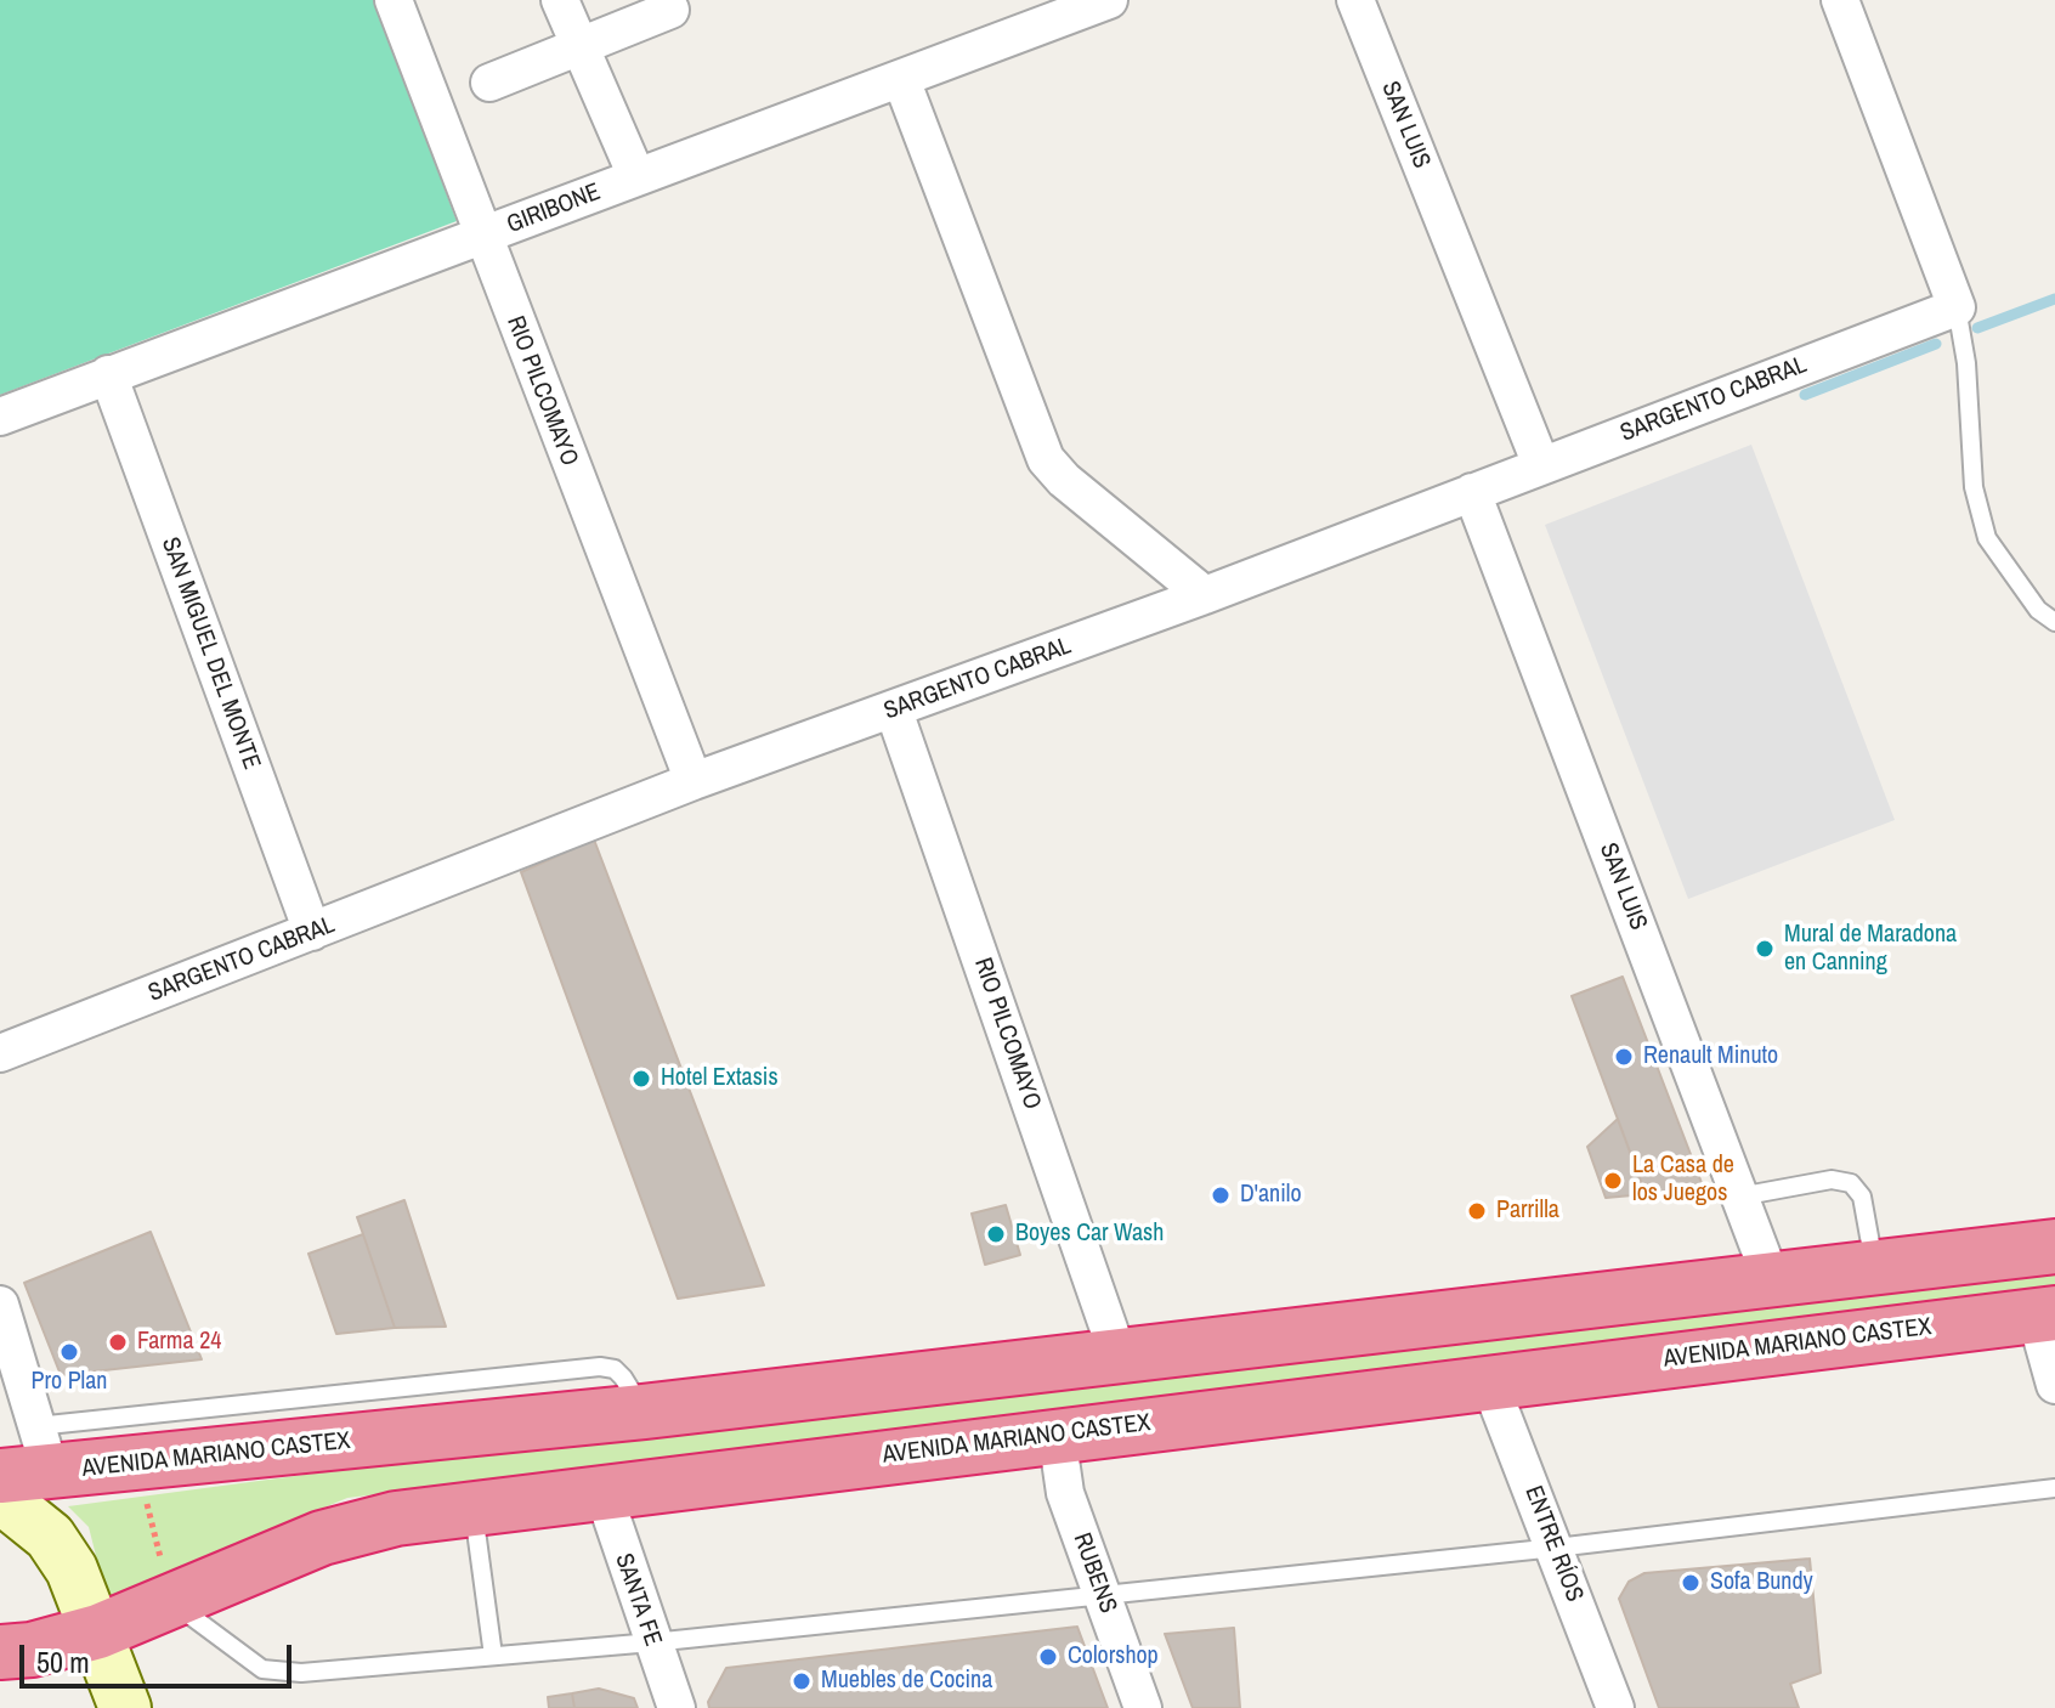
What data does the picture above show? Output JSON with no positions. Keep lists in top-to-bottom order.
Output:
{
  "streets": {
    "highway": ["AVENIDA MARIANO CASTEX"],
    "street": [
      "SAN LUIS",
      "GIRIBONE",
      "RIO PILCOMAYO",
      "SARGENTO CABRAL",
      "SAN MIGUEL DEL MONTE",
      "ENTRE RÍOS",
      "RUBENS",
      "SANTA FE"
    ]
  },
  "crossings": [
    ["SAN LUIS", "SARGENTO CABRAL"],
    ["SAN LUIS", "AVENIDA MARIANO CASTEX"],
    ["GIRIBONE", "RIO PILCOMAYO"],
    ["GIRIBONE", "SAN MIGUEL DEL MONTE"],
    ["RIO PILCOMAYO", "SARGENTO CABRAL"],
    ["RIO PILCOMAYO", "AVENIDA MARIANO CASTEX"],
    ["SARGENTO CABRAL", "SAN MIGUEL DEL MONTE"],
    ["AVENIDA MARIANO CASTEX", "ENTRE RÍOS"],
    ["AVENIDA MARIANO CASTEX", "RUBENS"],
    ["AVENIDA MARIANO CASTEX", "SANTA FE"]
  ],
  "places": [
    "Mural de Maradona en Canning",
    "Renault Minuto",
    "Hotel Extasis",
    "La Casa de los Juegos",
    "D'anilo",
    "Parrilla",
    "Boyes Car Wash",
    "Farma 24",
    "Pro Plan",
    "Sofa Bundy",
    "Colorshop",
    "Muebles de Cocina"
  ],
  "scale_bar": "50 m"
}
